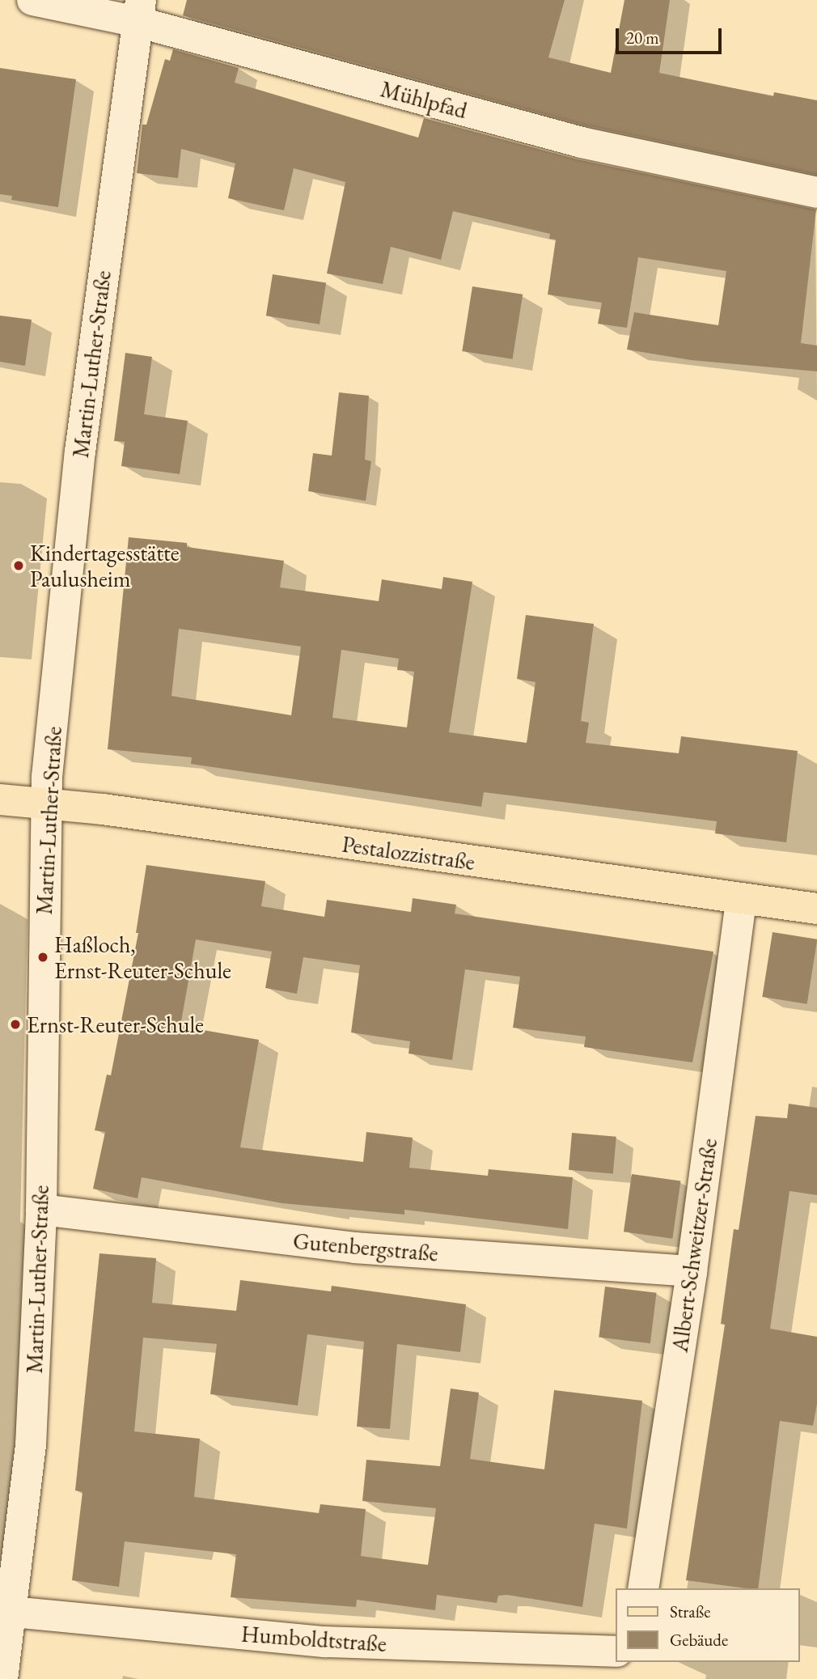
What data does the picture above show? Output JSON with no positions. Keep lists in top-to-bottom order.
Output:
{
  "streets": {
    "main road": ["Pestalozzistraße"],
    "street": [
      "Mühlpfad",
      "Martin-Luther-Straße",
      "Albert-Schweitzer-Straße",
      "Gutenbergstraße",
      "Humboldtstraße"
    ]
  },
  "crossings": [
    ["Mühlpfad", "Martin-Luther-Straße"],
    ["Martin-Luther-Straße", "Pestalozzistraße"],
    ["Martin-Luther-Straße", "Gutenbergstraße"],
    ["Martin-Luther-Straße", "Humboldtstraße"],
    ["Pestalozzistraße", "Albert-Schweitzer-Straße"],
    ["Albert-Schweitzer-Straße", "Gutenbergstraße"]
  ],
  "places": ["Kindertagesstätte Paulusheim", "Haßloch, Ernst-Reuter-Schule", "Ernst-Reuter-Schule"],
  "legend": ["Straße", "Gebäude"],
  "scale_bar": "20 m"
}
